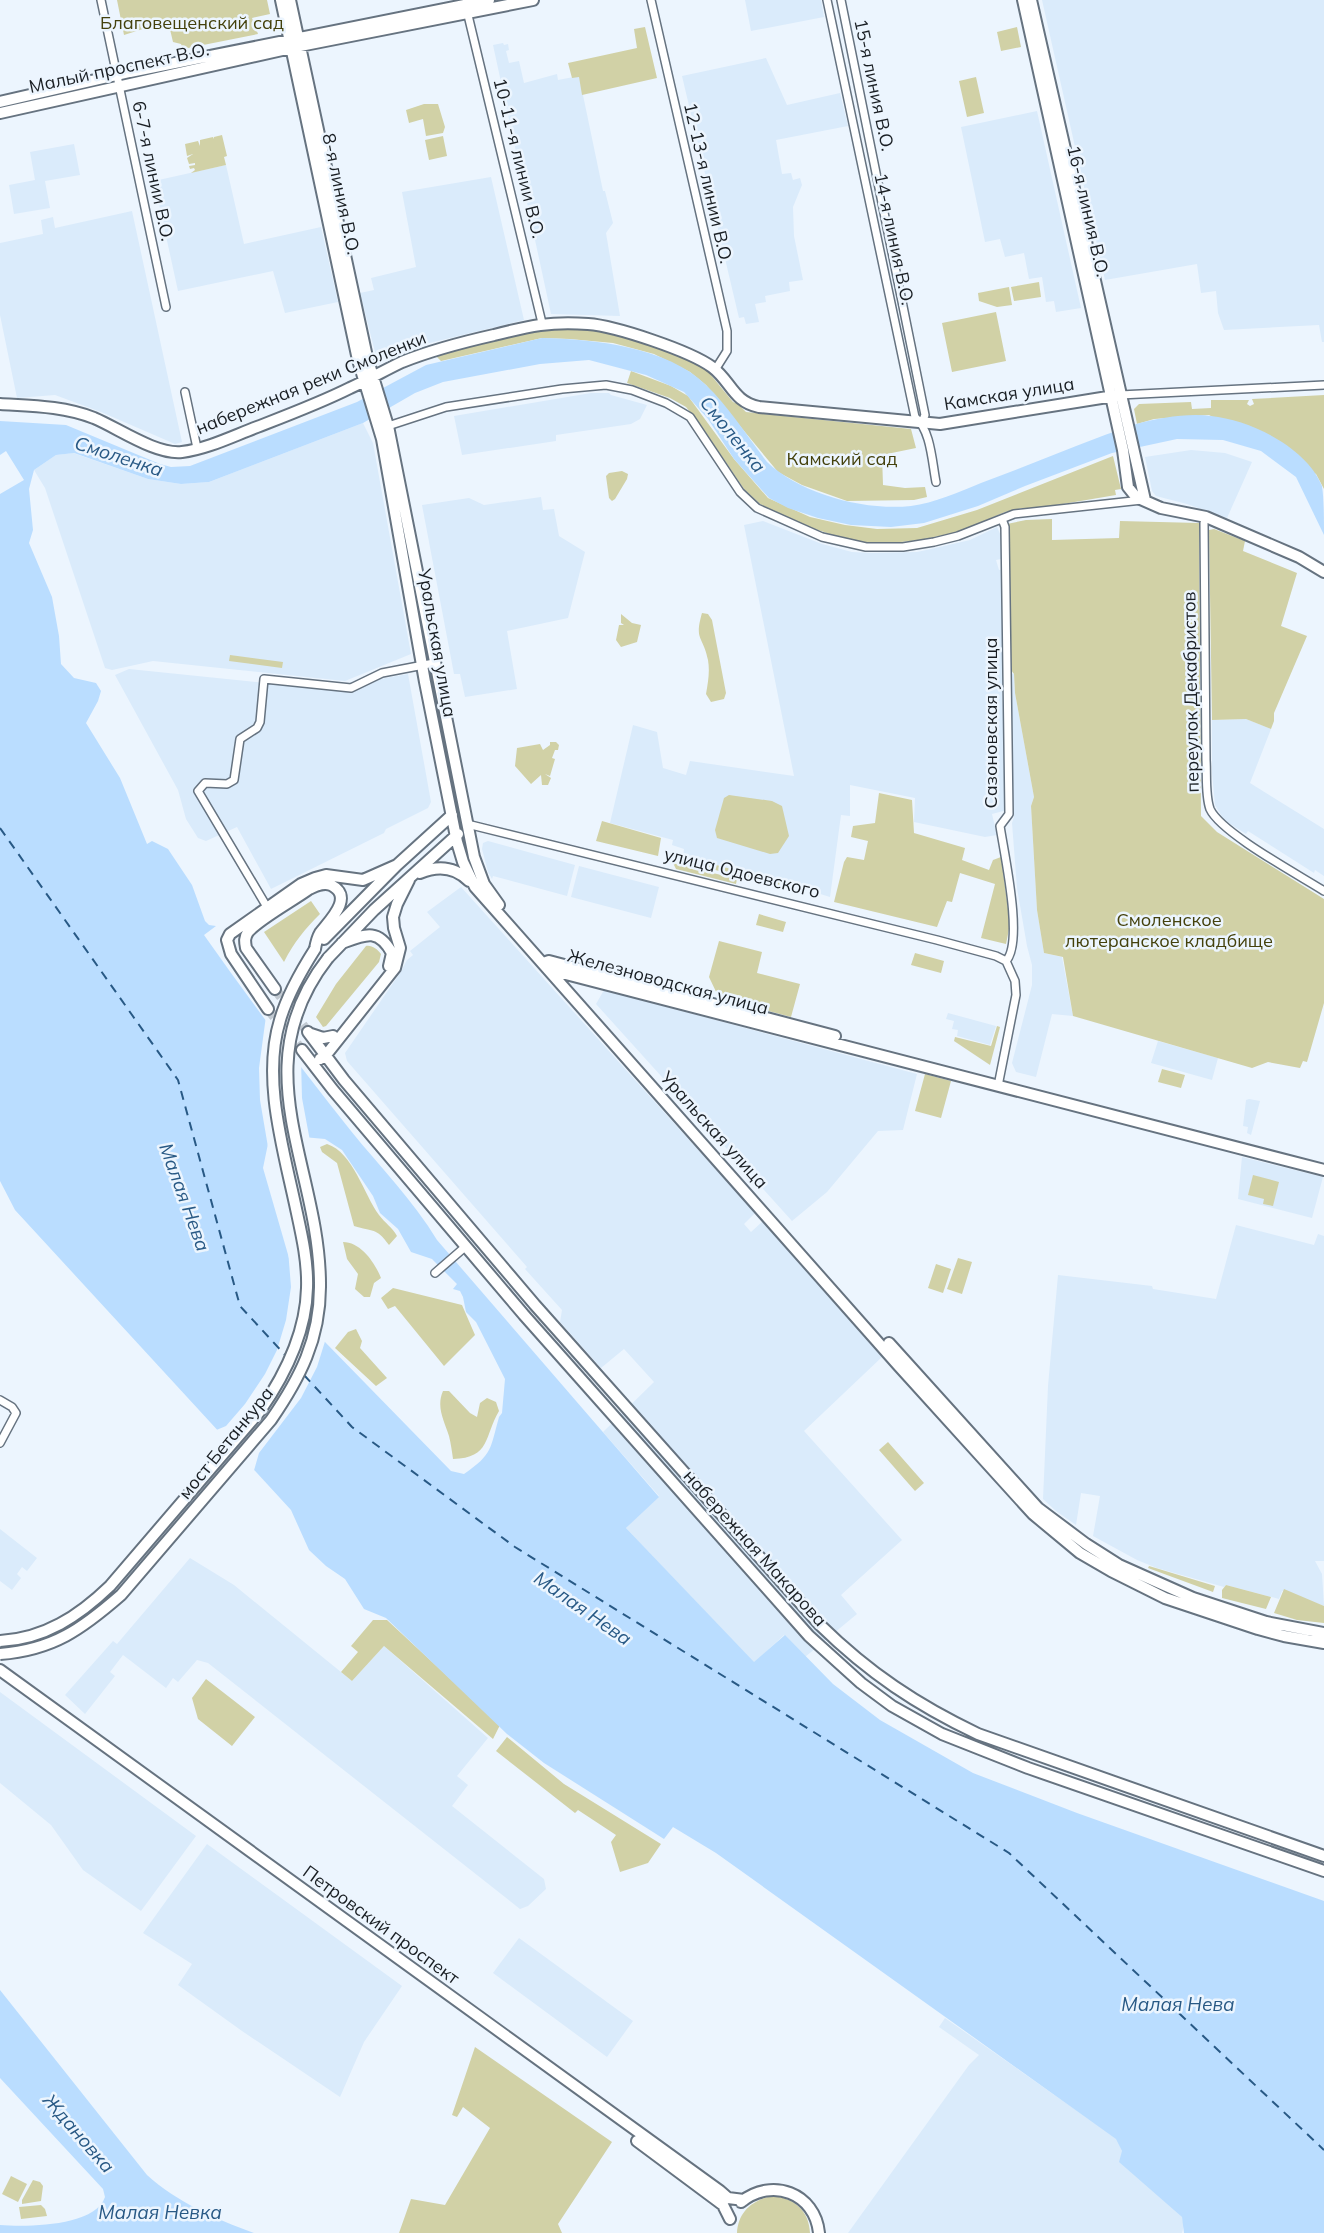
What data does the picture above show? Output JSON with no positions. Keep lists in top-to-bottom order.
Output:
{
  "streets": {
    "main road": [
      "Малый проспект В.О.",
      "8-я линия В.О.",
      "16-я линия В.О.",
      "набережная реки Смоленки",
      "Камская улица",
      "Уральская улица",
      "улица Одоевского",
      "Железноводская улица",
      "мост Бетанкура",
      "набережная Макарова",
      "Петровский проспект"
    ],
    "street": [
      "15-я линия В.О.",
      "10-11-я линии В.О.",
      "6-7-я линии В.О.",
      "12-13-я линии В.О.",
      "14-я линия В.О.",
      "переулок Декабристов",
      "Сазоновская улица"
    ]
  },
  "crossings": [
    ["Малый проспект В.О.", "10-11-я линии В.О."],
    ["Малый проспект В.О.", "6-7-я линии В.О."],
    ["Малый проспект В.О.", "8-я линия В.О."],
    ["15-я линия В.О.", "14-я линия В.О."],
    ["15-я линия В.О.", "Камская улица"],
    ["10-11-я линии В.О.", "набережная реки Смоленки"],
    ["12-13-я линии В.О.", "набережная реки Смоленки"],
    ["12-13-я линии В.О.", "Камская улица"],
    ["8-я линия В.О.", "набережная реки Смоленки"],
    ["8-я линия В.О.", "Уральская улица"],
    ["16-я линия В.О.", "Камская улица"],
    ["14-я линия В.О.", "Камская улица"],
    ["набережная реки Смоленки", "Камская улица"],
    ["Уральская улица", "улица Одоевского"],
    ["Уральская улица", "Железноводская улица"],
    ["Сазоновская улица", "улица Одоевского"]
  ],
  "water": [
    "Смоленка",
    "Малая Нева",
    "Ждановка",
    "Малая Невка"
  ],
  "parks": ["Благовещенский сад", "Камский сад", "Смоленское лютеранское кладбище"]
}
